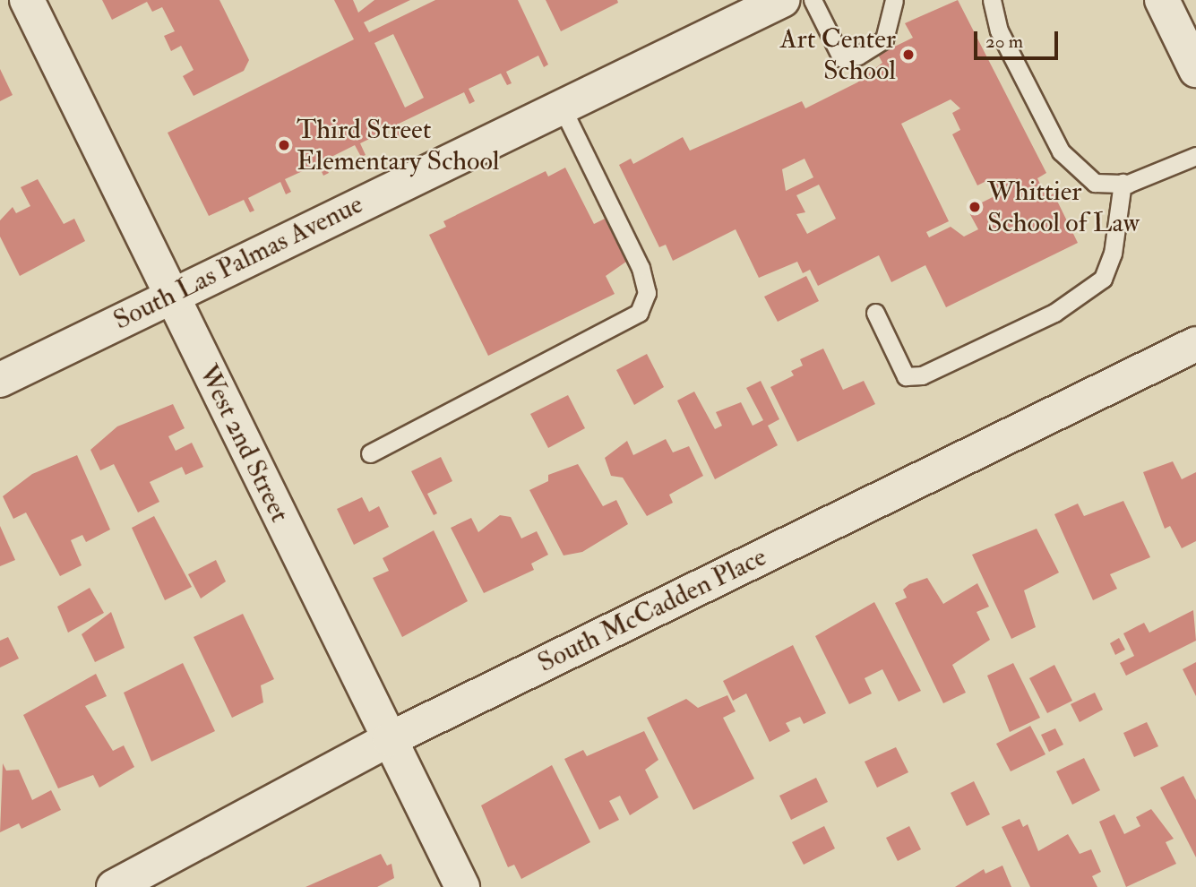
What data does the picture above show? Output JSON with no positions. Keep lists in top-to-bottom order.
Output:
{
  "streets": {
    "street": ["South Las Palmas Avenue", "West 2nd Street", "South McCadden Place"]
  },
  "crossings": [
    ["South Las Palmas Avenue", "West 2nd Street"],
    ["West 2nd Street", "South McCadden Place"]
  ],
  "places": ["Art Center School", "Third Street Elementary School", "Whittier School of Law"],
  "scale_bar": "20 m"
}
